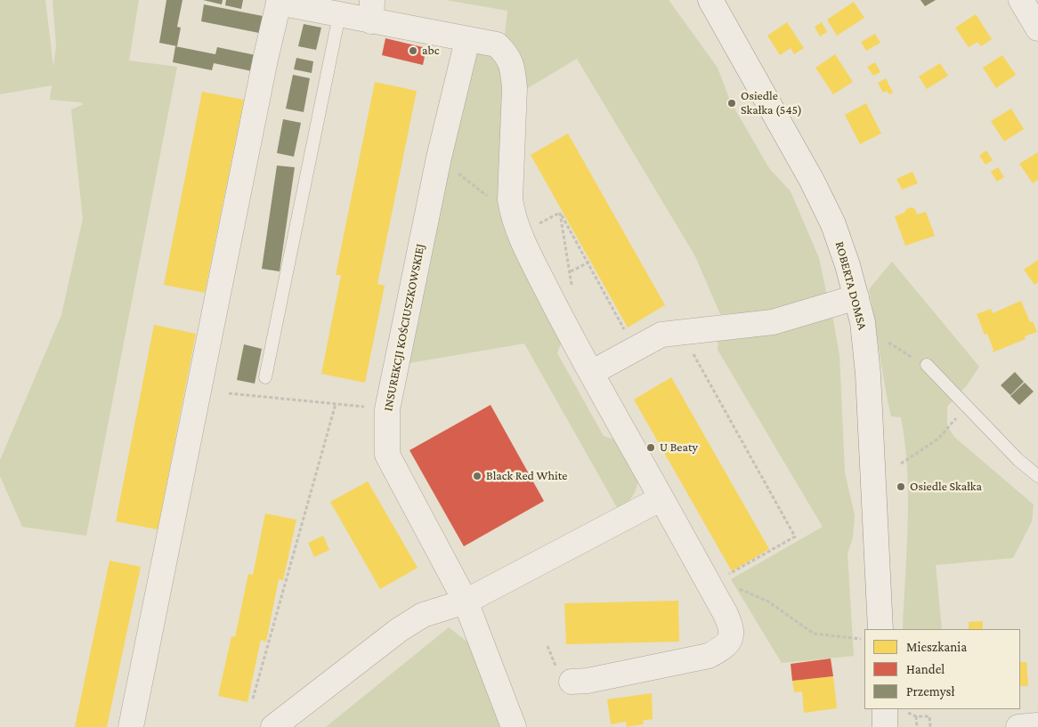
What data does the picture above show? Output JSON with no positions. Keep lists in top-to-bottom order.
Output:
{
  "streets": {
    "street": ["ROBERTA DOMSA", "INSUREKCJI KOŚCIUSZKOWSKIEJ"]
  },
  "places": [
    "abc",
    "Osiedle Skałka (545)",
    "U Beaty",
    "Black Red White",
    "Osiedle Skałka"
  ],
  "legend": ["Mieszkania", "Handel", "Przemysł"]
}
